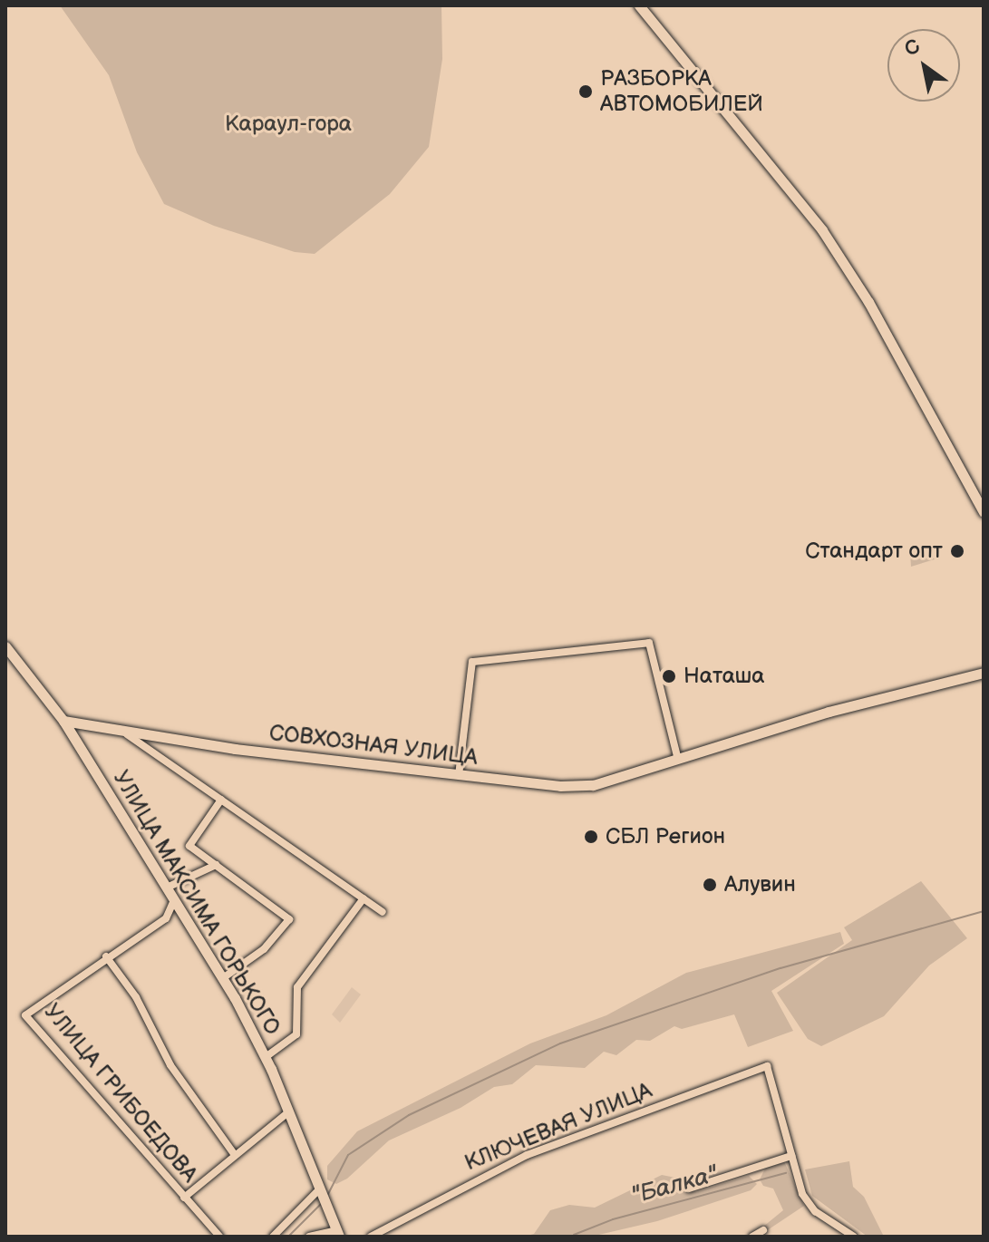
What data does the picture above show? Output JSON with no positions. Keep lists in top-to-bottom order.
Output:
{
  "streets": {
    "street": [
      "СОВХОЗНАЯ УЛИЦА",
      "УЛИЦА МАКСИМА ГОРЬКОГО",
      "УЛИЦА ГРИБОЕДОВА",
      "КЛЮЧЕВАЯ УЛИЦА"
    ]
  },
  "crossings": [
    ["СОВХОЗНАЯ УЛИЦА", "УЛИЦА МАКСИМА ГОРЬКОГО"],
    ["УЛИЦА МАКСИМА ГОРЬКОГО", "УЛИЦА ГРИБОЕДОВА"]
  ],
  "water": ["\"Балка\""],
  "parks": ["Караул-гора"],
  "places": [
    "РАЗБОРКА АВТОМОБИЛЕЙ",
    "Стандарт опт",
    "Наташа",
    "СБЛ Регион",
    "Алувин"
  ],
  "north": "top left"
}
